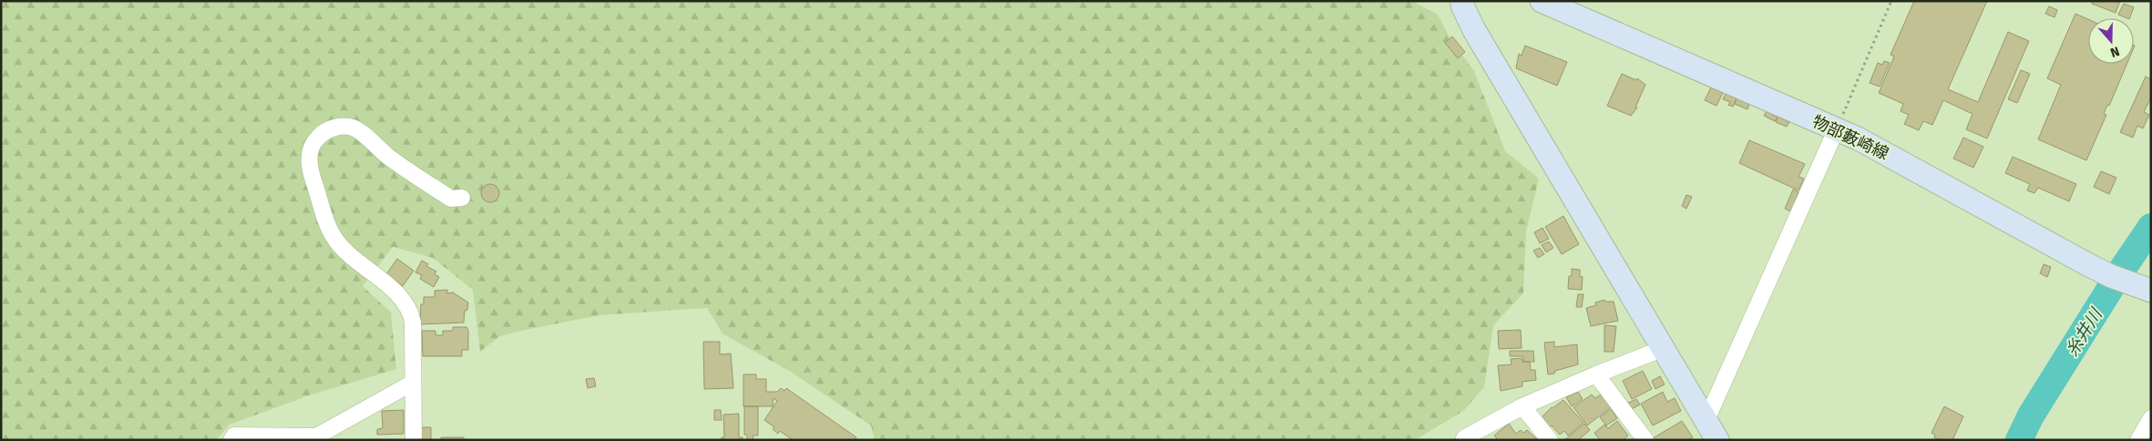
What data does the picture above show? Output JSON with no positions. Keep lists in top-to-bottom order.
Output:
{
  "streets": {
    "main road": ["物部藪崎線"]
  },
  "water": ["糸井川"],
  "north": "bottom"
}
